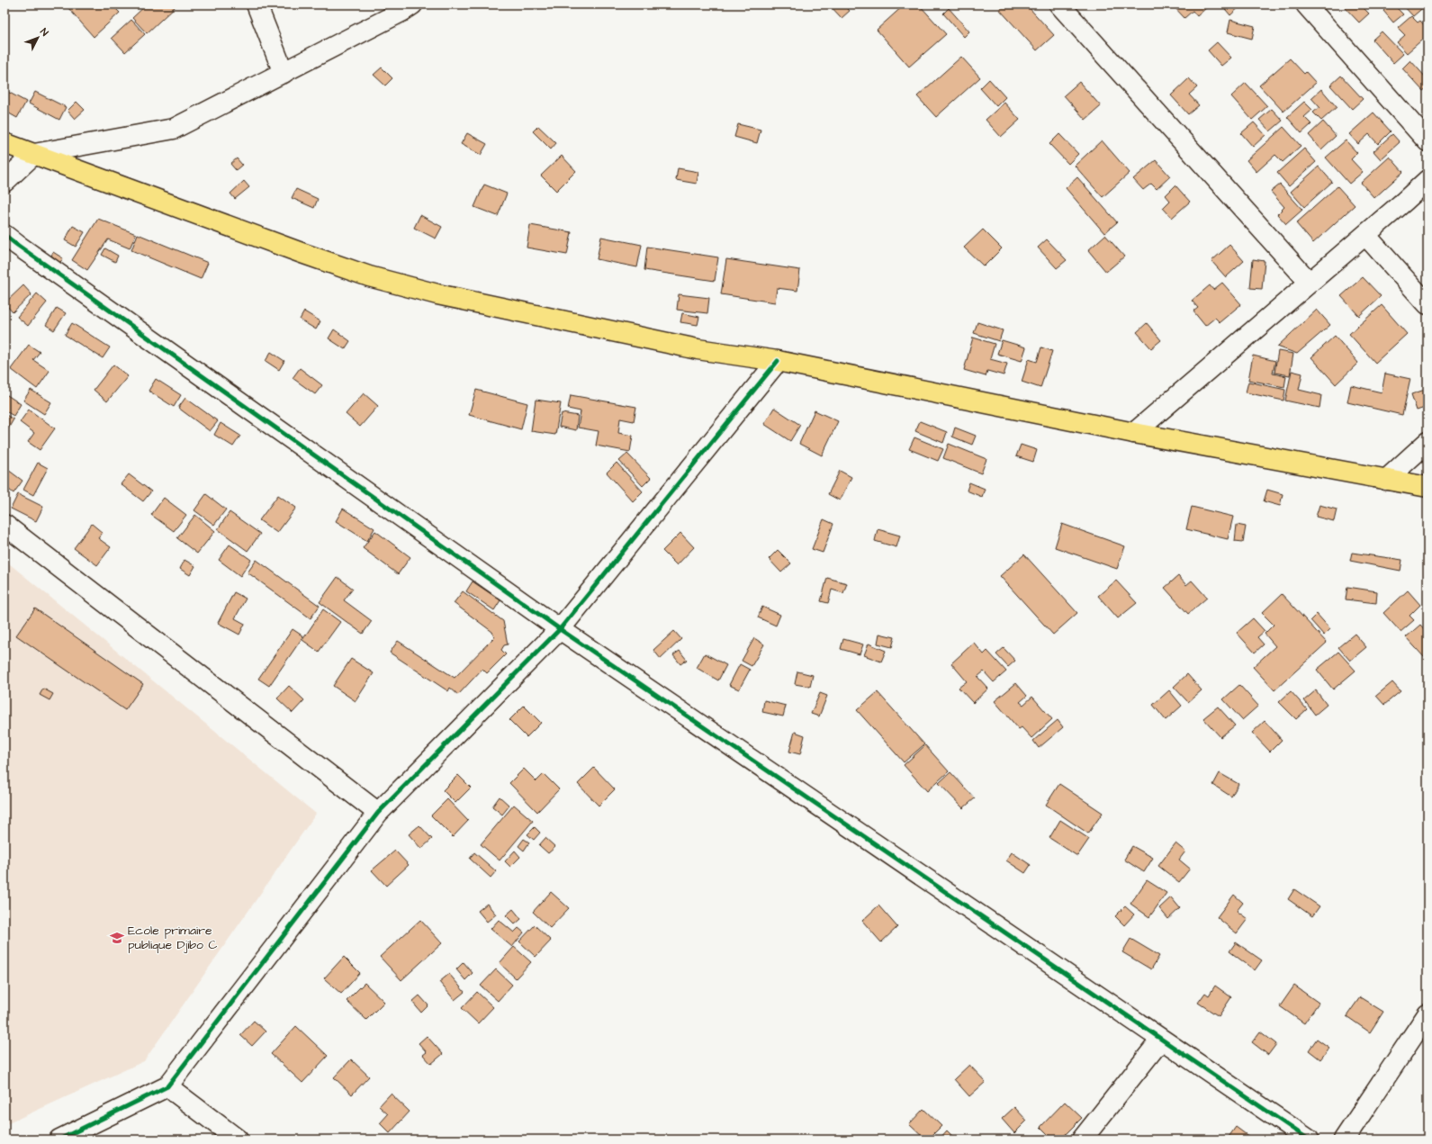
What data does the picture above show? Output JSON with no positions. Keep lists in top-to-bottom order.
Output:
{
  "places": {
    "school or university": ["Ecole primaire publique Djibo C"]
  },
  "north": "top right"
}
